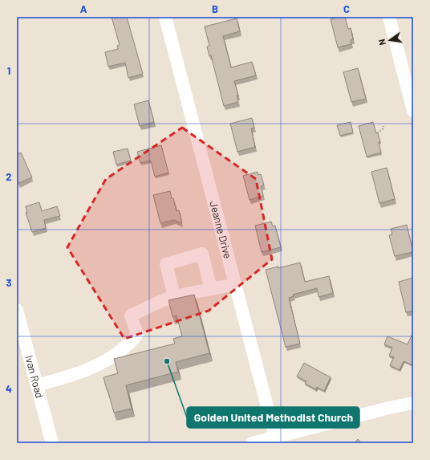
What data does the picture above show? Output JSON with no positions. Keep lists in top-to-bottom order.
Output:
{
  "streets": {
    "street": ["Jeanne Drive", "Ivan Road"]
  },
  "places": ["Golden United Methodist Church"],
  "north": "left",
  "grid": {
    "columns": ["A", "B", "C"],
    "rows": [
      "1",
      "2",
      "3",
      "4"
    ]
  }
}
